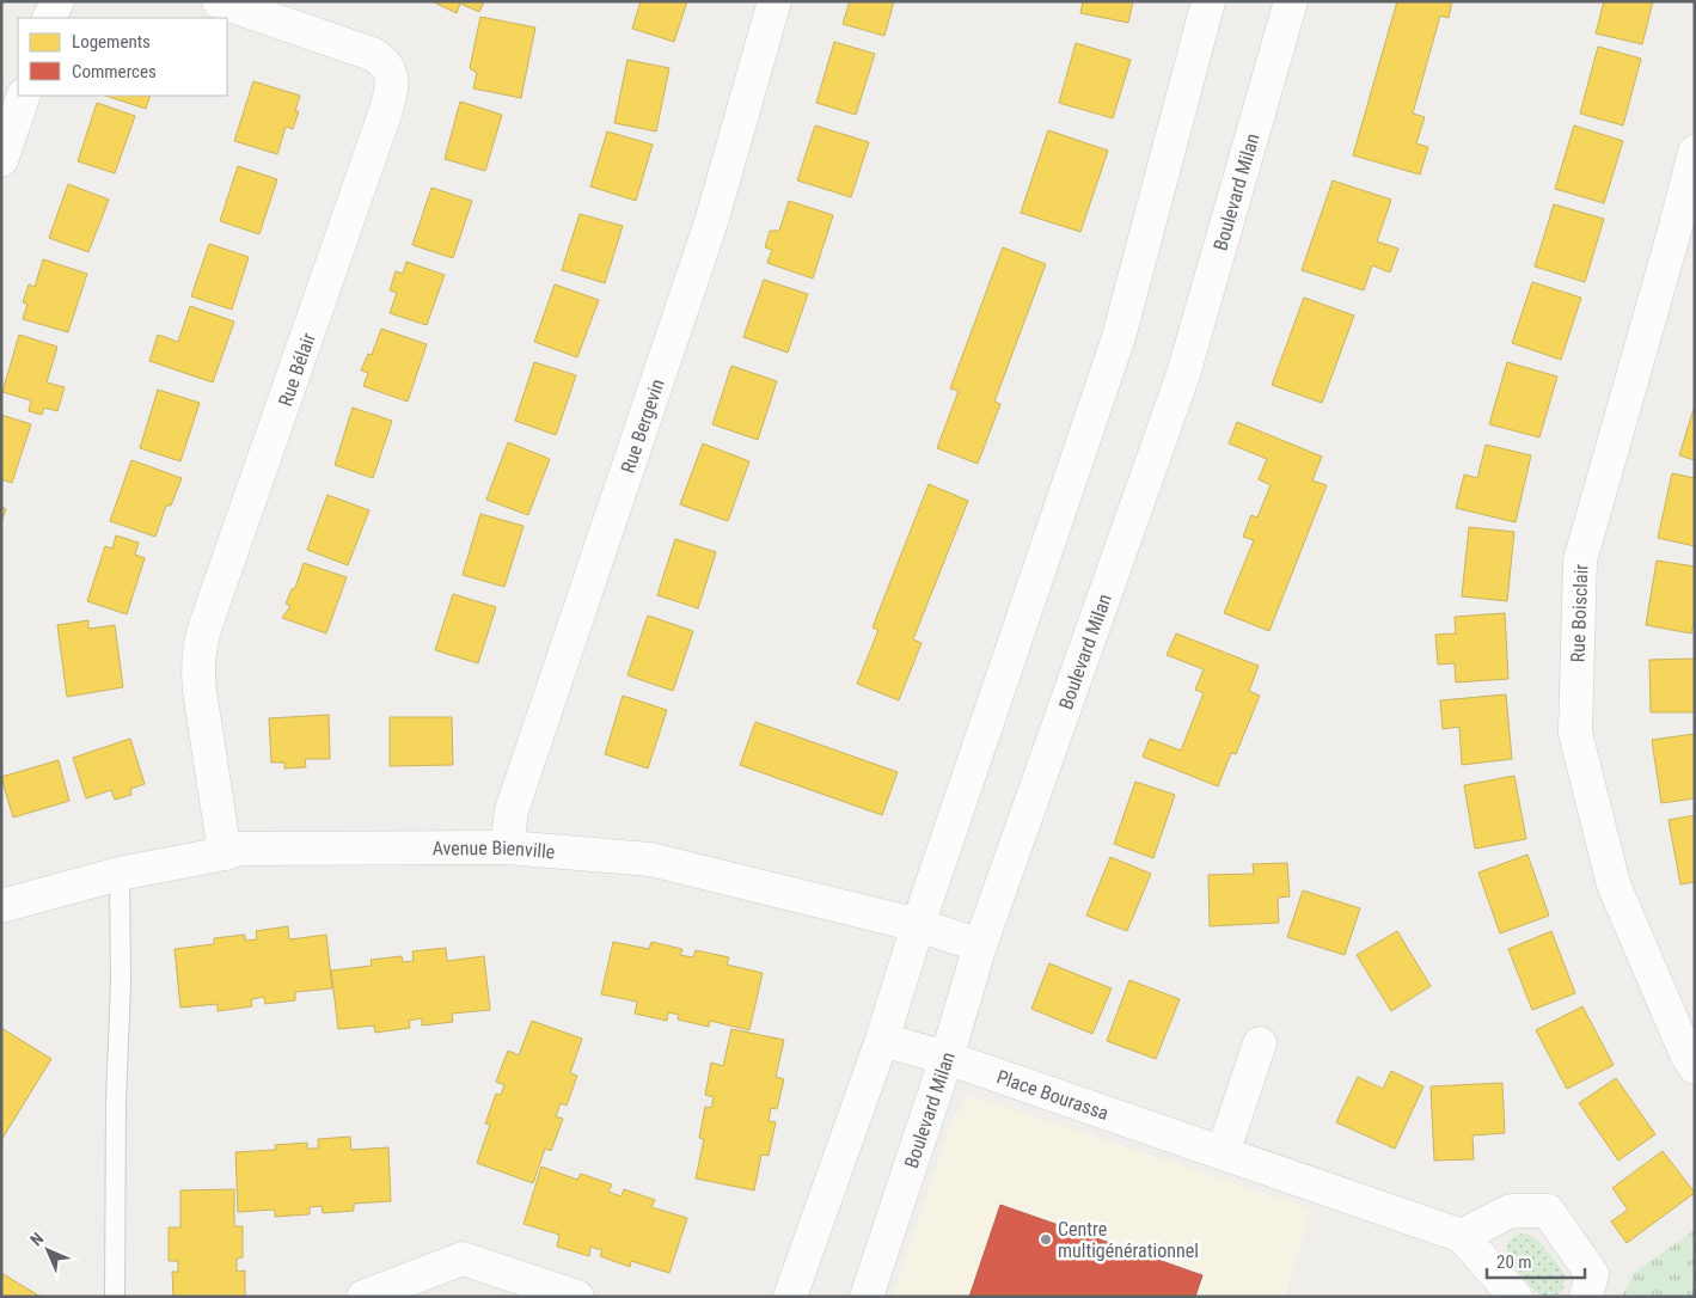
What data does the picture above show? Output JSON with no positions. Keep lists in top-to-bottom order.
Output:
{
  "streets": {
    "street": [
      "Boulevard Milan",
      "Rue Bélair",
      "Rue Bergevin",
      "Rue Boisclair",
      "Avenue Bienville",
      "Place Bourassa"
    ]
  },
  "crossings": [
    ["Boulevard Milan", "Avenue Bienville"],
    ["Boulevard Milan", "Place Bourassa"],
    ["Rue Bélair", "Avenue Bienville"],
    ["Rue Bergevin", "Avenue Bienville"]
  ],
  "places": ["Centre multigénérationnel"],
  "legend": ["Logements", "Commerces"],
  "scale_bar": "20 m",
  "north": "top left"
}
